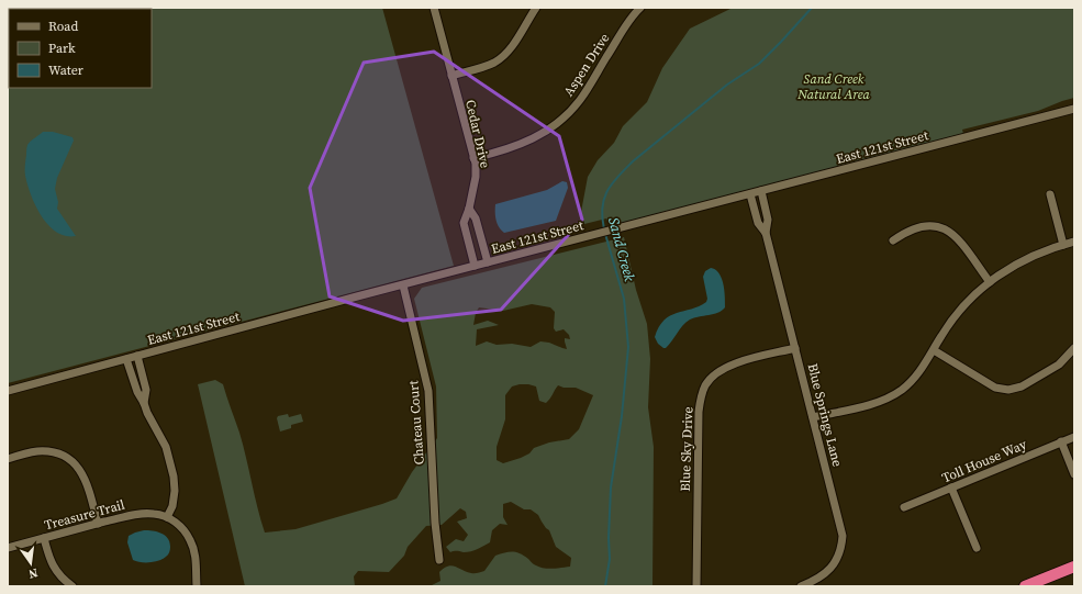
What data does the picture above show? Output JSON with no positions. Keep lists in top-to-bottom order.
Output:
{
  "streets": {
    "street": [
      "Aspen Drive",
      "Cedar Drive",
      "East 121st Street",
      "Blue Springs Lane",
      "Chateau Court",
      "Blue Sky Drive",
      "Toll House Way",
      "Treasure Trail"
    ]
  },
  "crossings": [
    ["Aspen Drive", "Cedar Drive"],
    ["Cedar Drive", "East 121st Street"],
    ["East 121st Street", "Blue Springs Lane"],
    ["East 121st Street", "Chateau Court"],
    ["Blue Springs Lane", "Blue Sky Drive"]
  ],
  "water": ["Sand Creek"],
  "parks": ["Sand Creek Natural Area"],
  "legend": ["Road", "Park", "Water"],
  "north": "bottom"
}
